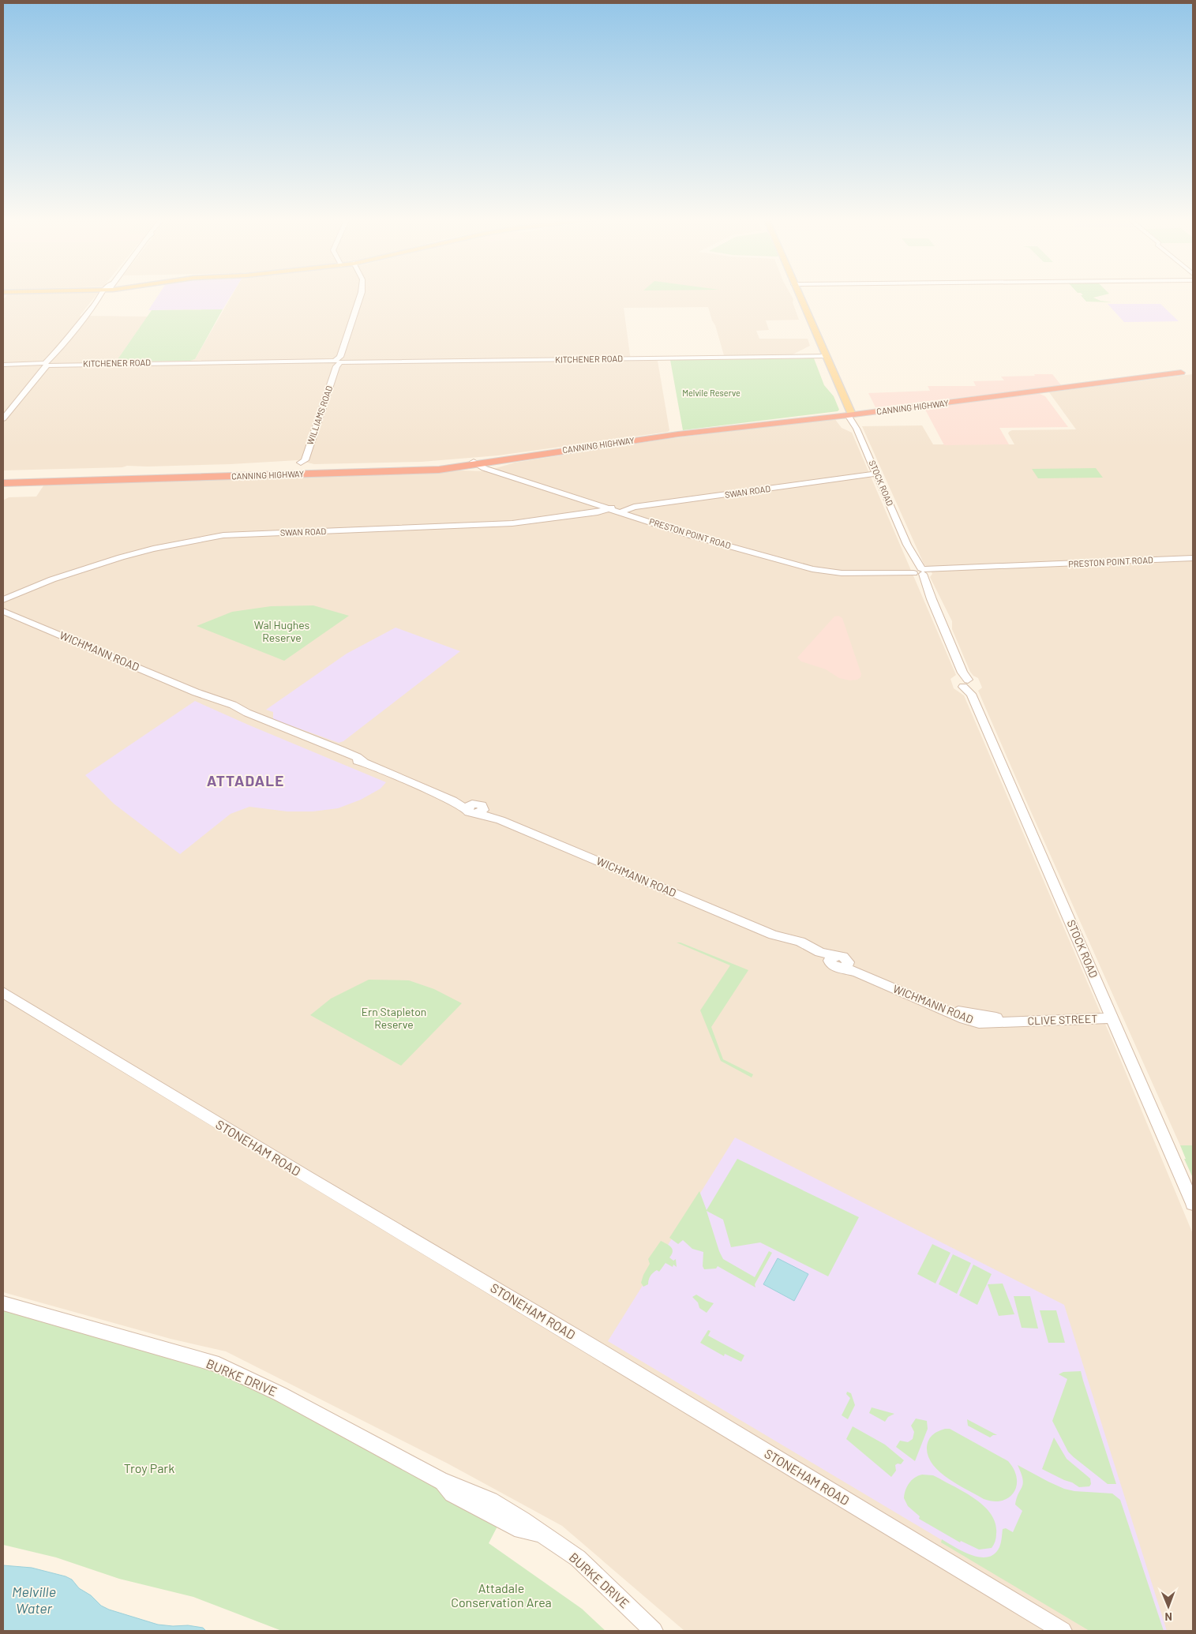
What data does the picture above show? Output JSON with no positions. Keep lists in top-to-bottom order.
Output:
{
  "streets": {
    "highway": ["CANNING HIGHWAY"],
    "main road": ["STOCK ROAD"],
    "street": [
      "KITCHENER ROAD",
      "WILLIAMS ROAD",
      "SWAN ROAD",
      "PRESTON POINT ROAD",
      "WICHMANN ROAD",
      "CLIVE STREET",
      "STONEHAM ROAD",
      "BURKE DRIVE"
    ]
  },
  "crossings": [
    ["KITCHENER ROAD", "WILLIAMS ROAD"],
    ["KITCHENER ROAD", "STOCK ROAD"],
    ["CANNING HIGHWAY", "STOCK ROAD"],
    ["CANNING HIGHWAY", "PRESTON POINT ROAD"],
    ["STOCK ROAD", "SWAN ROAD"],
    ["STOCK ROAD", "PRESTON POINT ROAD"],
    ["STOCK ROAD", "CLIVE STREET"],
    ["SWAN ROAD", "PRESTON POINT ROAD"],
    ["WICHMANN ROAD", "CLIVE STREET"]
  ],
  "districts": ["ATTADALE"],
  "water": ["Melville Water"],
  "parks": [
    "Melvile Reserve",
    "Wal Hughes Reserve",
    "Ern Stapleton Reserve",
    "Troy Park",
    "Attadale Conservation Area"
  ],
  "north": "bottom"
}
